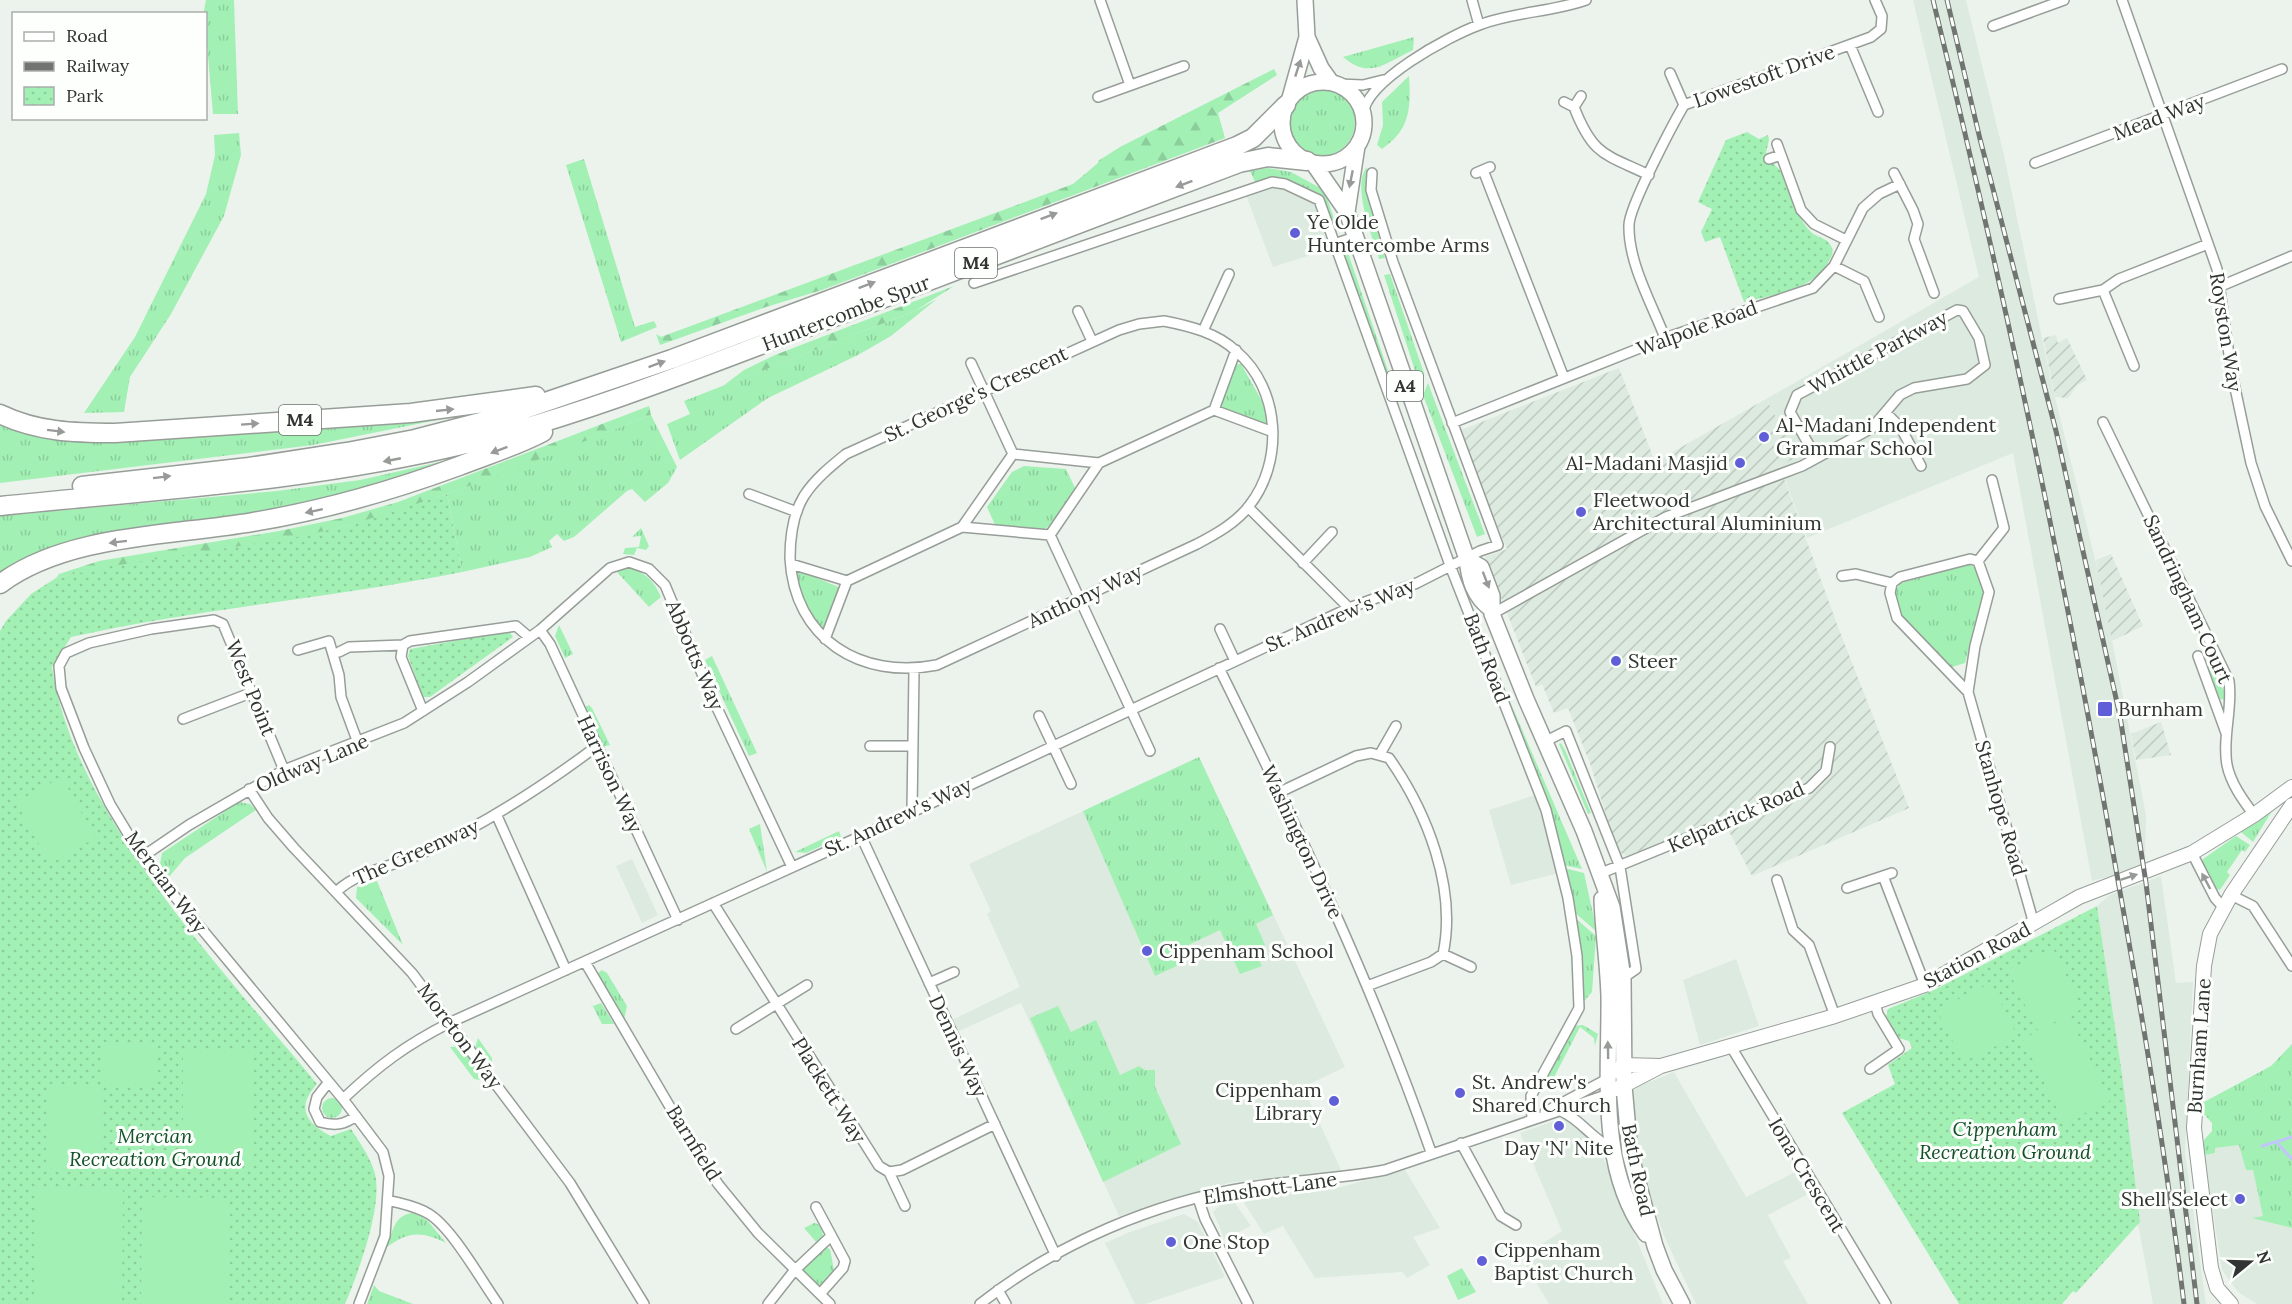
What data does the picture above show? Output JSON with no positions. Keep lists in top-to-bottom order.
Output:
{
  "streets": {
    "highway": ["M4", "Huntercombe Spur"],
    "main road": ["A4", "Bath Road"],
    "street": [
      "Lowestoft Drive",
      "Mead Way",
      "Walpole Road",
      "Royston Way",
      "Whittle Parkway",
      "St. George's Crescent",
      "Anthony Way",
      "Sandringham Court",
      "St. Andrew's Way",
      "Abbotts Way",
      "West Point",
      "Oldway Lane",
      "Harrison Way",
      "Stanhope Road",
      "Kelpatrick Road",
      "Washington Drive",
      "The Greenway",
      "Mercian Way",
      "Station Road",
      "Moreton Way",
      "Dennis Way",
      "Burnham Lane",
      "Plackett Way",
      "Barnfield",
      "Iona Crescent",
      "Elmshott Lane"
    ]
  },
  "crossings": [
    ["Lowestoft Drive", "Walpole Road"],
    ["Mead Way", "Royston Way"],
    ["M4", "Huntercombe Spur"],
    ["Huntercombe Spur", "Bath Road"],
    ["Walpole Road", "St. Andrew's Way"],
    ["Whittle Parkway", "Bath Road"],
    ["St. George's Crescent", "Anthony Way"],
    ["Sandringham Court", "Station Road"],
    ["St. Andrew's Way", "Abbotts Way"],
    ["St. Andrew's Way", "Bath Road"],
    ["St. Andrew's Way", "Harrison Way"],
    ["St. Andrew's Way", "Washington Drive"],
    ["St. Andrew's Way", "The Greenway"],
    ["St. Andrew's Way", "Mercian Way"],
    ["St. Andrew's Way", "Moreton Way"],
    ["St. Andrew's Way", "Dennis Way"],
    ["St. Andrew's Way", "Plackett Way"],
    ["St. Andrew's Way", "Barnfield"],
    ["Abbotts Way", "Oldway Lane"],
    ["Abbotts Way", "Harrison Way"],
    ["Bath Road", "Kelpatrick Road"],
    ["Bath Road", "Station Road"],
    ["Bath Road", "Elmshott Lane"],
    ["West Point", "Oldway Lane"],
    ["West Point", "Mercian Way"],
    ["Oldway Lane", "Harrison Way"],
    ["Oldway Lane", "Mercian Way"],
    ["Oldway Lane", "Moreton Way"],
    ["Harrison Way", "The Greenway"],
    ["Stanhope Road", "Station Road"],
    ["Washington Drive", "Elmshott Lane"],
    ["The Greenway", "Moreton Way"],
    ["Station Road", "Iona Crescent"],
    ["Station Road", "Elmshott Lane"],
    ["Dennis Way", "Elmshott Lane"]
  ],
  "parks": ["Cippenham Recreation Ground", "Mercian Recreation Ground"],
  "places": {
    "other": [
      "Ye Olde Huntercombe Arms",
      "Al-Madani Independent Grammar School",
      "Al-Madani Masjid",
      "Fleetwood Architectural Aluminium",
      "Steer",
      "Cippenham School",
      "St. Andrew's Shared Church",
      "Cippenham Library",
      "Day 'N' Nite",
      "Shell Select",
      "One Stop",
      "Cippenham Baptist Church"
    ],
    "transit": ["Burnham"]
  },
  "legend": ["Road", "Railway", "Park"],
  "north": "right"
}
